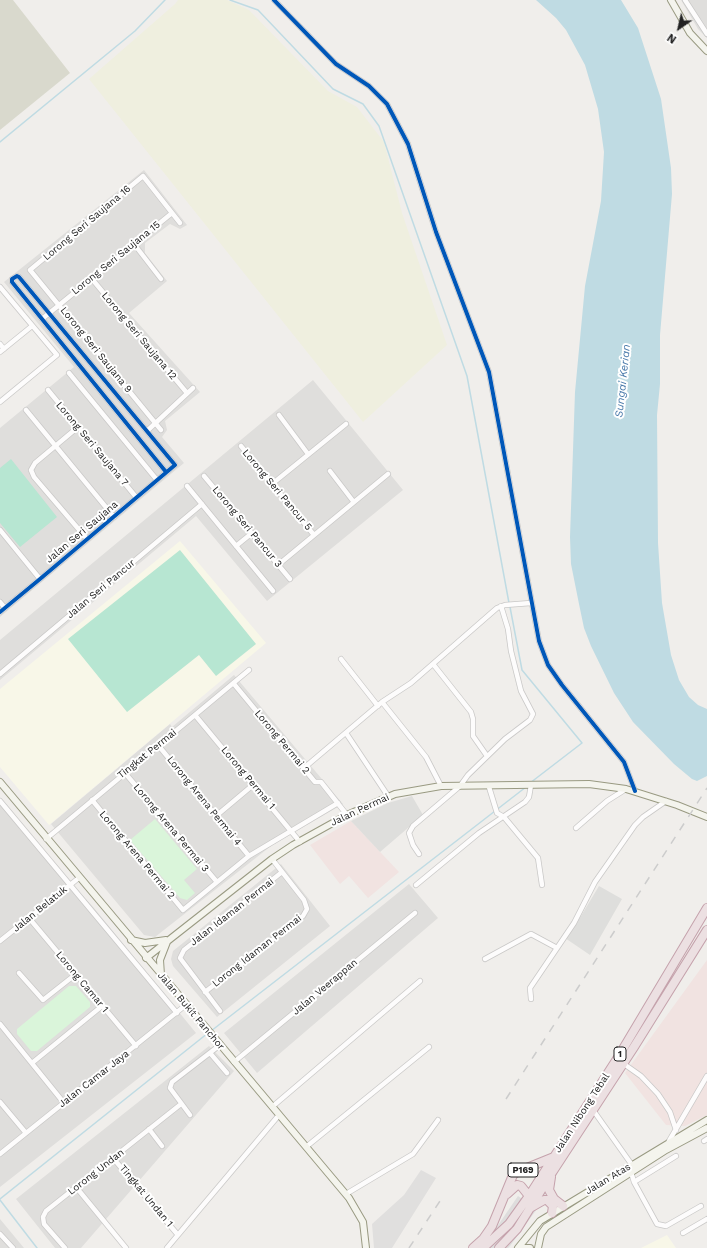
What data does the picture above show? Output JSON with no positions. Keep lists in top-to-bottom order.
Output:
{
  "streets": {
    "highway": ["1", "Jalan Nibong Tebal", "P169"],
    "main road": ["Jalan Permai", "Jalan Bukit Panchor", "Jalan Atas"],
    "street": [
      "Lorong Seri Saujana 16",
      "Lorong Seri Saujana 15",
      "Lorong Seri Saujana 12",
      "Lorong Seri Saujana 9",
      "Lorong Seri Saujana 7",
      "Lorong Seri Pancur 5",
      "Lorong Seri Pancur 3",
      "Jalan Seri Saujana",
      "Jalan Seri Pancur",
      "Lorong Permai 2",
      "Tingkat Permai",
      "Lorong Permai 1",
      "Lorong Arena Permai 4",
      "Lorong Arena Permai 3",
      "Lorong Arena Permai 2",
      "Jalan Belatuk",
      "Jalan Idaman Permai",
      "Lorong Idaman Permai",
      "Lorong Camar 1",
      "Jalan Veerappan",
      "Jalan Camar Jaya",
      "Lorong Undan",
      "Tingkat Undan 1"
    ]
  },
  "crossings": [
    ["Lorong Seri Saujana 16", "Lorong Seri Saujana 15"],
    ["Lorong Seri Saujana 16", "Lorong Seri Saujana 9"],
    ["Lorong Seri Saujana 15", "Lorong Seri Saujana 12"],
    ["Lorong Seri Saujana 15", "Lorong Seri Saujana 9"],
    ["Lorong Seri Saujana 7", "Jalan Seri Saujana"],
    ["Lorong Permai 2", "Tingkat Permai"],
    ["Lorong Permai 2", "Jalan Permai"],
    ["Tingkat Permai", "Lorong Permai 1"],
    ["Tingkat Permai", "Lorong Arena Permai 4"],
    ["Tingkat Permai", "Lorong Arena Permai 3"],
    ["Tingkat Permai", "Lorong Arena Permai 2"],
    ["Tingkat Permai", "Jalan Bukit Panchor"],
    ["Lorong Permai 1", "Jalan Permai"],
    ["Jalan Permai", "Jalan Bukit Panchor"],
    ["Lorong Arena Permai 3", "Lorong Arena Permai 2"],
    ["Jalan Belatuk", "Lorong Camar 1"],
    ["Jalan Belatuk", "Jalan Bukit Panchor"],
    ["Jalan Idaman Permai", "Lorong Idaman Permai"],
    ["Lorong Camar 1", "Jalan Camar Jaya"],
    ["Jalan Veerappan", "Jalan Bukit Panchor"],
    ["Jalan Bukit Panchor", "Jalan Camar Jaya"],
    ["Jalan Nibong Tebal", "P169"],
    ["Lorong Undan", "Tingkat Undan 1"]
  ],
  "water": ["Sungai Kerian"],
  "north": "bottom left"
}
